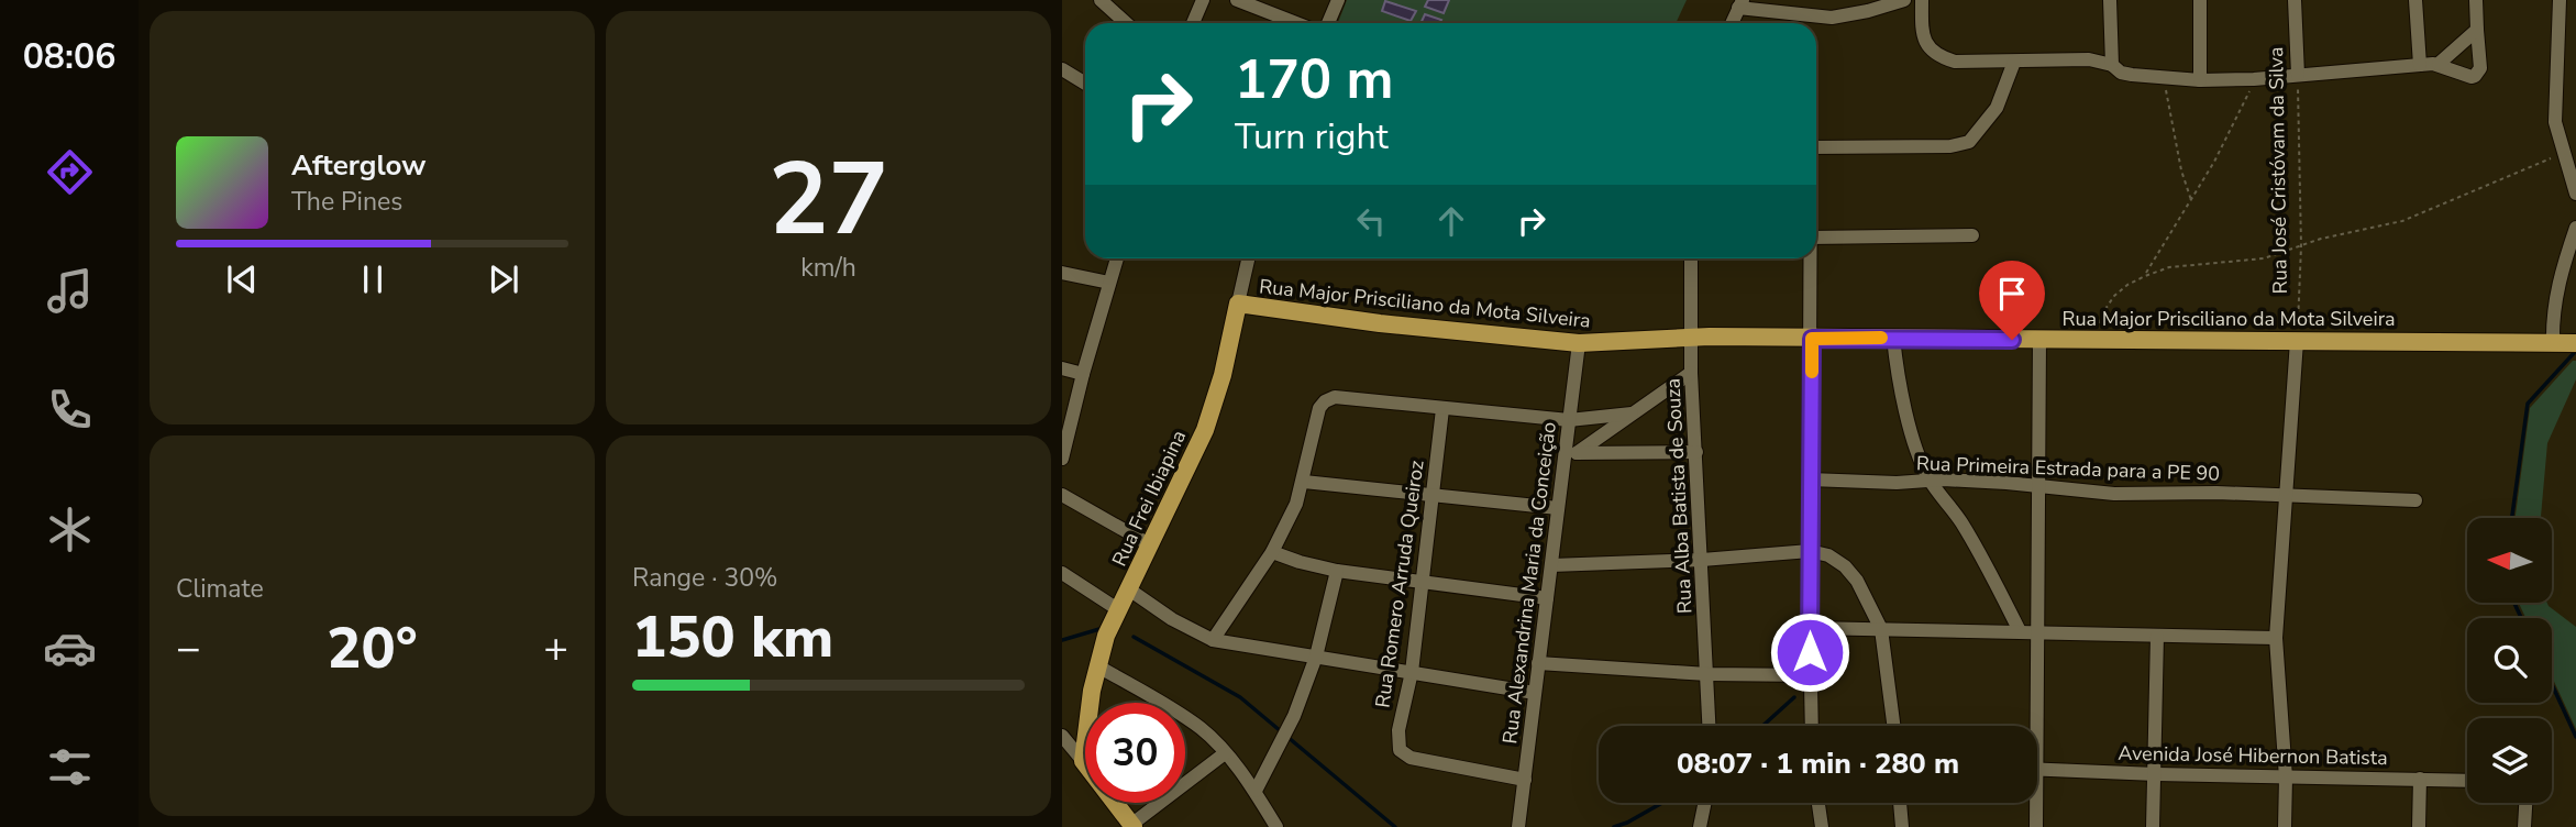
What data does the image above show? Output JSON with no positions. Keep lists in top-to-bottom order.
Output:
{
  "streets": {
    "main road": ["Rua Major Prisciliano da Mota Silveira", "Rua Frei Ibiapina"],
    "street": [
      "Rua José Cristóvam da Silva",
      "Rua Primeira Estrada para a PE 90",
      "Rua Alba Batista de Souza",
      "Rua Alexandrina Maria da Conceição",
      "Rua Romero Arruda Queiroz",
      "Avenida José Hibernon Batista"
    ]
  },
  "crossings": [
    ["Rua José Cristóvam da Silva", "Rua Major Prisciliano da Mota Silveira"],
    ["Rua Major Prisciliano da Mota Silveira", "Rua Alba Batista de Souza"],
    ["Rua Major Prisciliano da Mota Silveira", "Rua Frei Ibiapina"],
    ["Rua Major Prisciliano da Mota Silveira", "Rua Alexandrina Maria da Conceição"],
    ["Rua Alexandrina Maria da Conceição", "Rua Romero Arruda Queiroz"]
  ],
  "north": "left",
  "page": {
    "tabs": "08:06",
    "tile": [
      ["27", "km/h"],
      "Climate",
      ["Range · 30%", "150 km"]
    ],
    "turn": ["170 m", "Turn right"],
    "song": ["Afterglow", "The Pines"],
    "heat": ["−", "20°", "+"],
    "limit": "30",
    "trip": "08:07 · 1 min · 280 m"
  }
}
